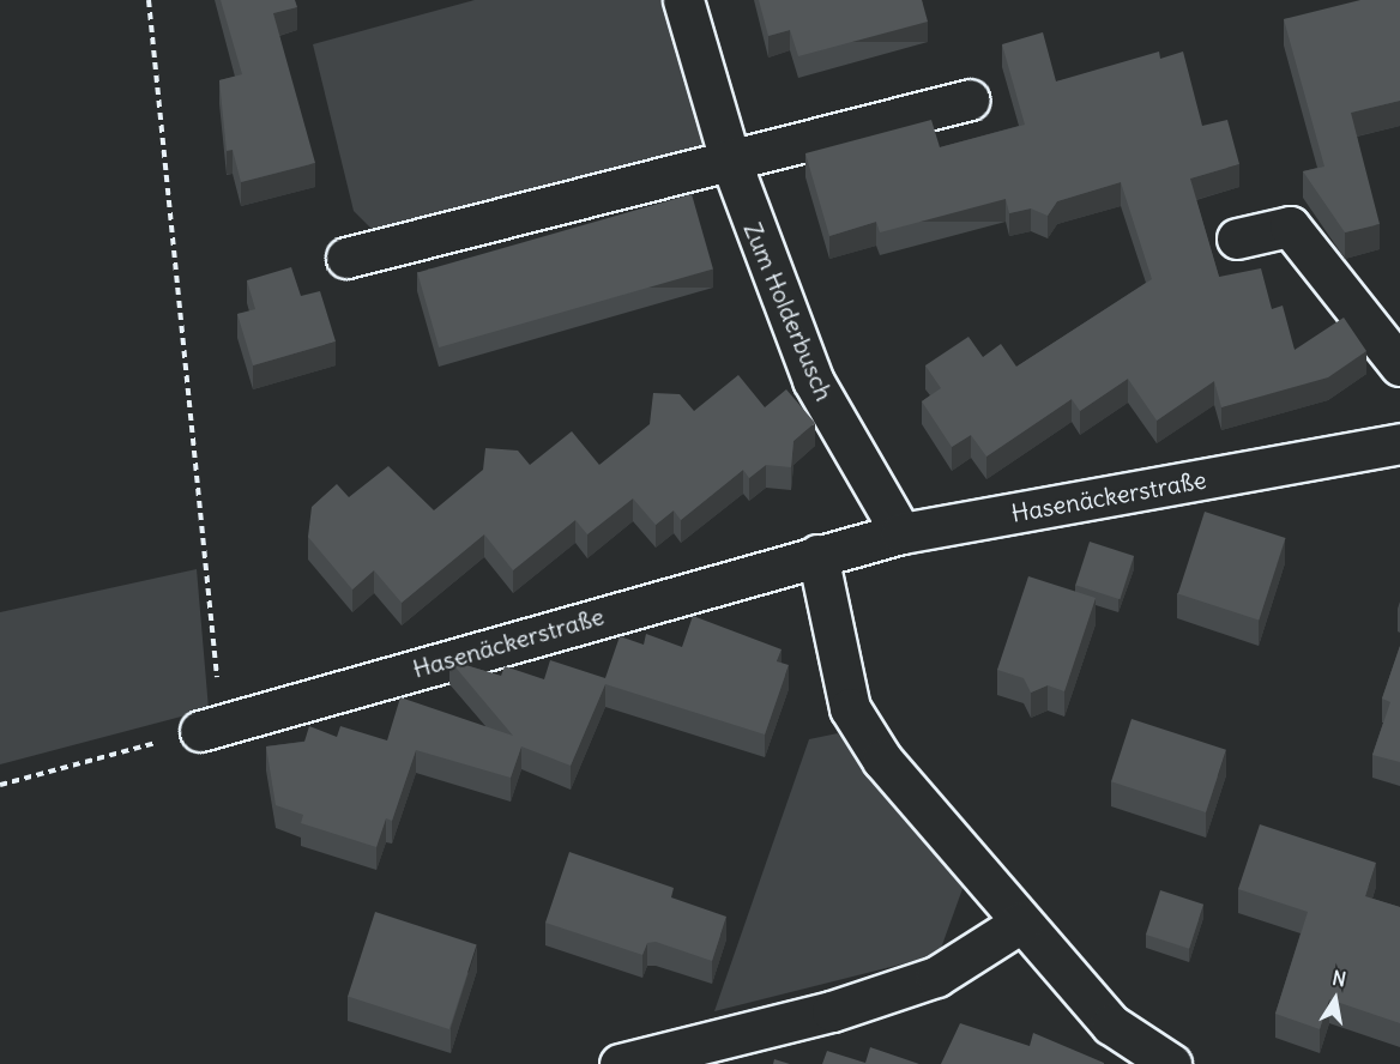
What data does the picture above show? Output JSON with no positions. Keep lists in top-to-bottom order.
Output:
{
  "streets": {
    "street": ["Zum Holderbusch", "Hasenäckerstraße"]
  },
  "crossings": [
    ["Zum Holderbusch", "Hasenäckerstraße"]
  ],
  "north": "top"
}
